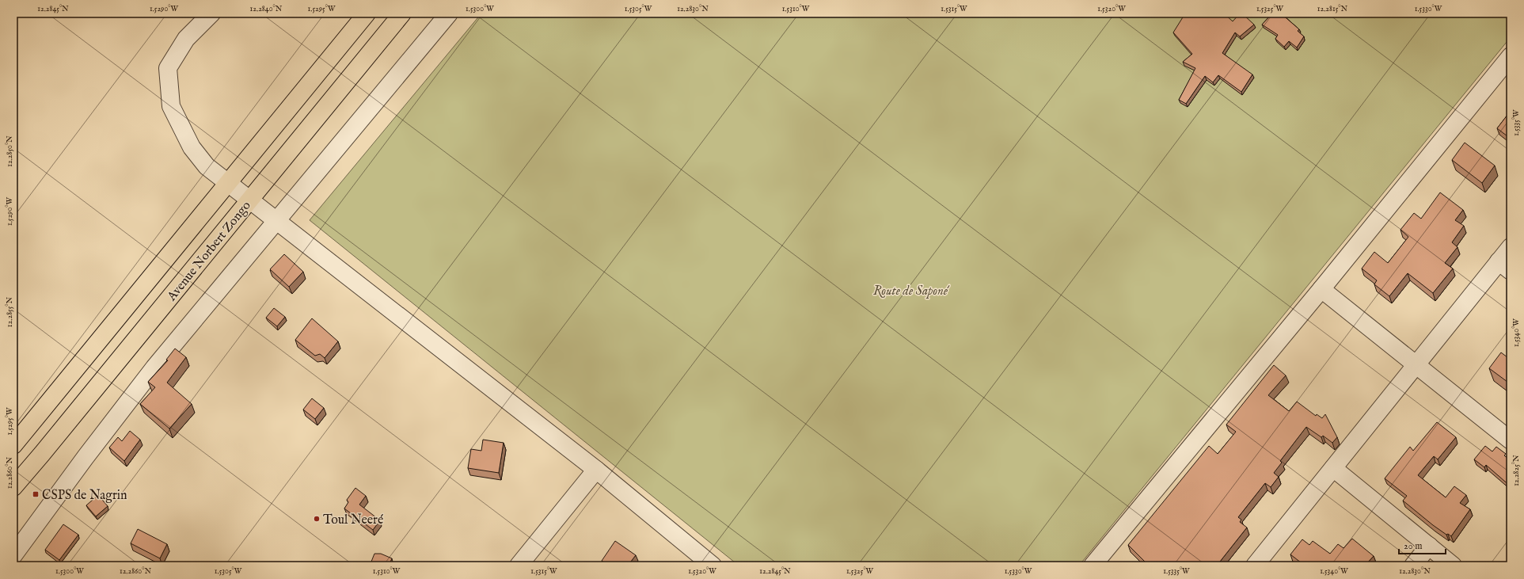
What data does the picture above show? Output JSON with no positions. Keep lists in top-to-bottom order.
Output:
{
  "streets": {
    "main road": ["Avenue Norbert Zongo"]
  },
  "parks": ["Route de Saponé"],
  "places": {
    "transit": ["CSPS de Nagrin"],
    "other": ["Toul Neeré"]
  },
  "scale_bar": "20 m",
  "coordinates": [
    "12.2845°N",
    "1.5290°W",
    "12.2840°N",
    "1.5295°W",
    "1.5300°W",
    "1.5305°W",
    "12.2830°N",
    "1.5310°W",
    "1.5315°W",
    "1.5320°W",
    "1.5325°W",
    "12.2815°N",
    "1.5330°W",
    "1.5335°W",
    "12.2850°N",
    "12.2855°N",
    "1.5340°W",
    "12.2825°N",
    "12.2860°N"
  ]
}
